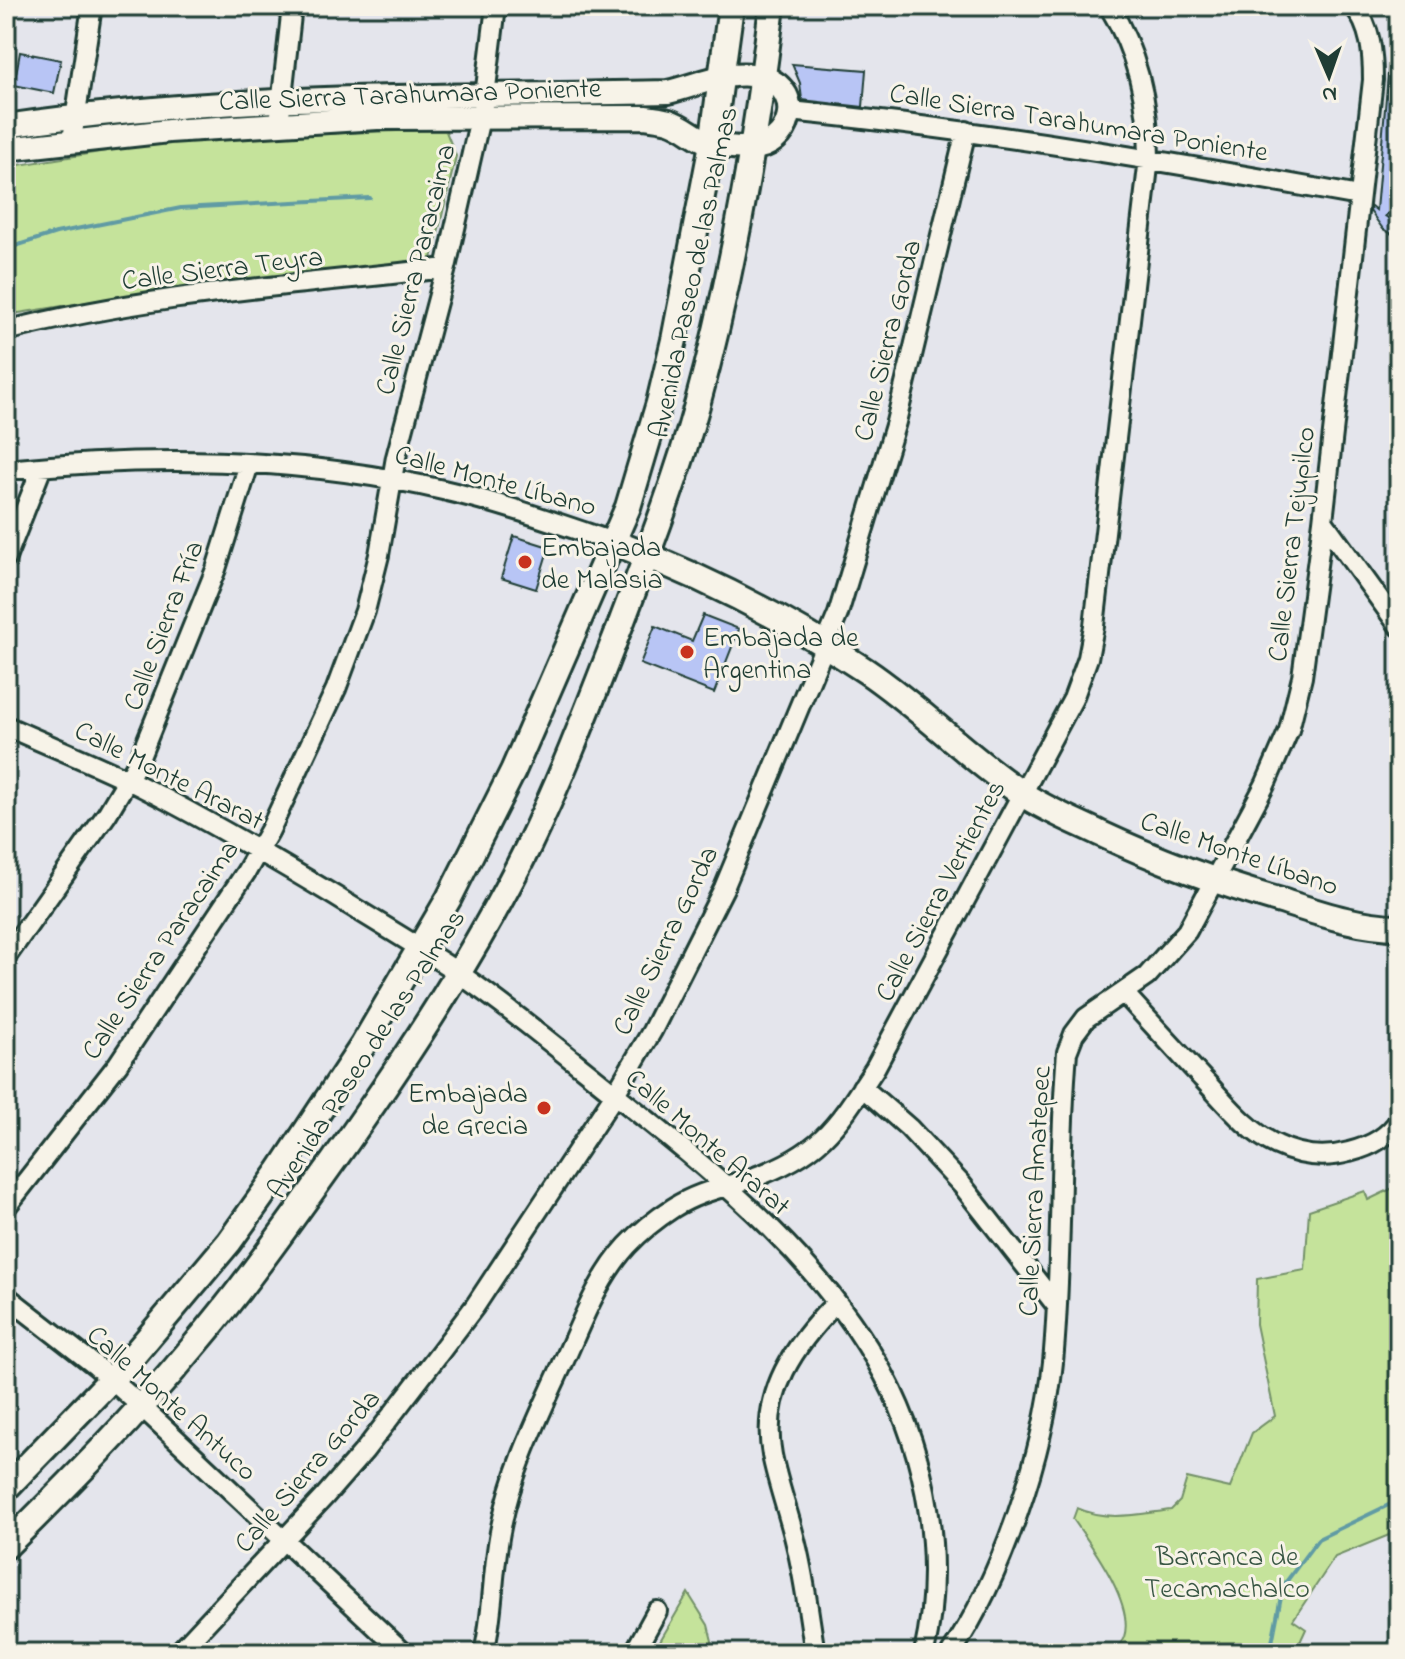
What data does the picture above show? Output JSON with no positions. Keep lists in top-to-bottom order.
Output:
{
  "streets": {
    "main road": ["Avenida Paseo de las Palmas", "Calle Monte Líbano"],
    "street": [
      "Calle Sierra Tarahumara Poniente",
      "Calle Sierra Teyra",
      "Calle Sierra Paracaima",
      "Calle Sierra Gorda",
      "Calle Sierra Tejupilco",
      "Calle Sierra Fría",
      "Calle Monte Ararat",
      "Calle Sierra Vertientes",
      "Calle Sierra Amatepec",
      "Calle Monte Antuco"
    ]
  },
  "crossings": [
    ["Calle Sierra Tarahumara Poniente", "Calle Sierra Paracaima"],
    ["Calle Sierra Tarahumara Poniente", "Avenida Paseo de las Palmas"],
    ["Calle Sierra Tarahumara Poniente", "Calle Sierra Gorda"],
    ["Calle Sierra Tarahumara Poniente", "Calle Sierra Tejupilco"],
    ["Calle Sierra Tarahumara Poniente", "Calle Sierra Vertientes"],
    ["Calle Sierra Teyra", "Calle Sierra Paracaima"],
    ["Calle Sierra Paracaima", "Calle Monte Líbano"],
    ["Calle Sierra Paracaima", "Calle Monte Ararat"],
    ["Avenida Paseo de las Palmas", "Calle Monte Líbano"],
    ["Avenida Paseo de las Palmas", "Calle Monte Ararat"],
    ["Avenida Paseo de las Palmas", "Calle Monte Antuco"],
    ["Calle Sierra Gorda", "Calle Monte Líbano"],
    ["Calle Sierra Gorda", "Calle Monte Ararat"],
    ["Calle Sierra Gorda", "Calle Monte Antuco"],
    ["Calle Monte Líbano", "Calle Sierra Tejupilco"],
    ["Calle Monte Líbano", "Calle Sierra Fría"],
    ["Calle Monte Líbano", "Calle Sierra Vertientes"],
    ["Calle Sierra Tejupilco", "Calle Sierra Amatepec"],
    ["Calle Sierra Fría", "Calle Monte Ararat"],
    ["Calle Monte Ararat", "Calle Sierra Vertientes"]
  ],
  "parks": ["Barranca de Tecamachalco"],
  "places": ["Embajada de Malasia", "Embajada de Argentina", "Embajada de Grecia"],
  "north": "bottom"
}
